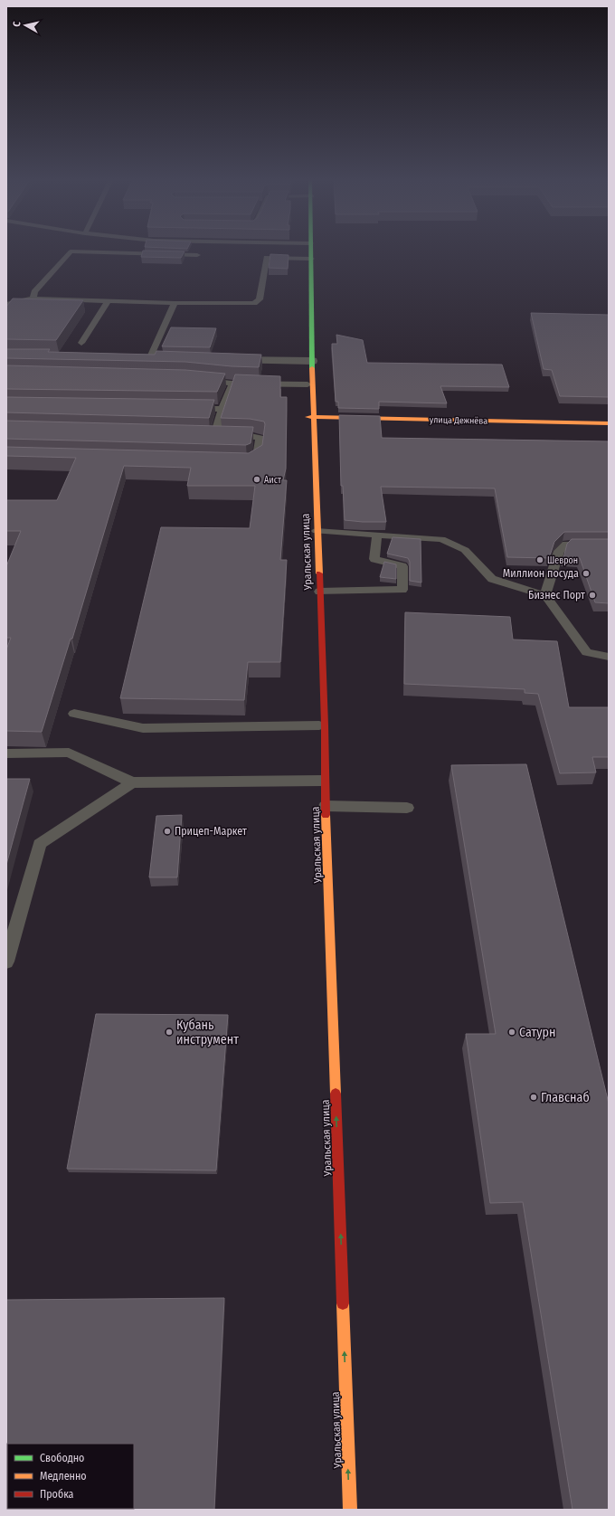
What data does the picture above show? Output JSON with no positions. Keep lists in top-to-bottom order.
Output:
{
  "streets": {
    "main road": ["улица Дежнёва", "Уральская улица"]
  },
  "crossings": [
    ["улица Дежнёва", "Уральская улица"]
  ],
  "places": [
    "Аист",
    "Шеврон",
    "Миллион посуда",
    "Бизнес Порт",
    "Прицеп-Маркет",
    "Кубань инструмент",
    "Сатурн",
    "Главснаб"
  ],
  "legend": ["Свободно", "Медленно", "Пробка"],
  "north": "left"
}
